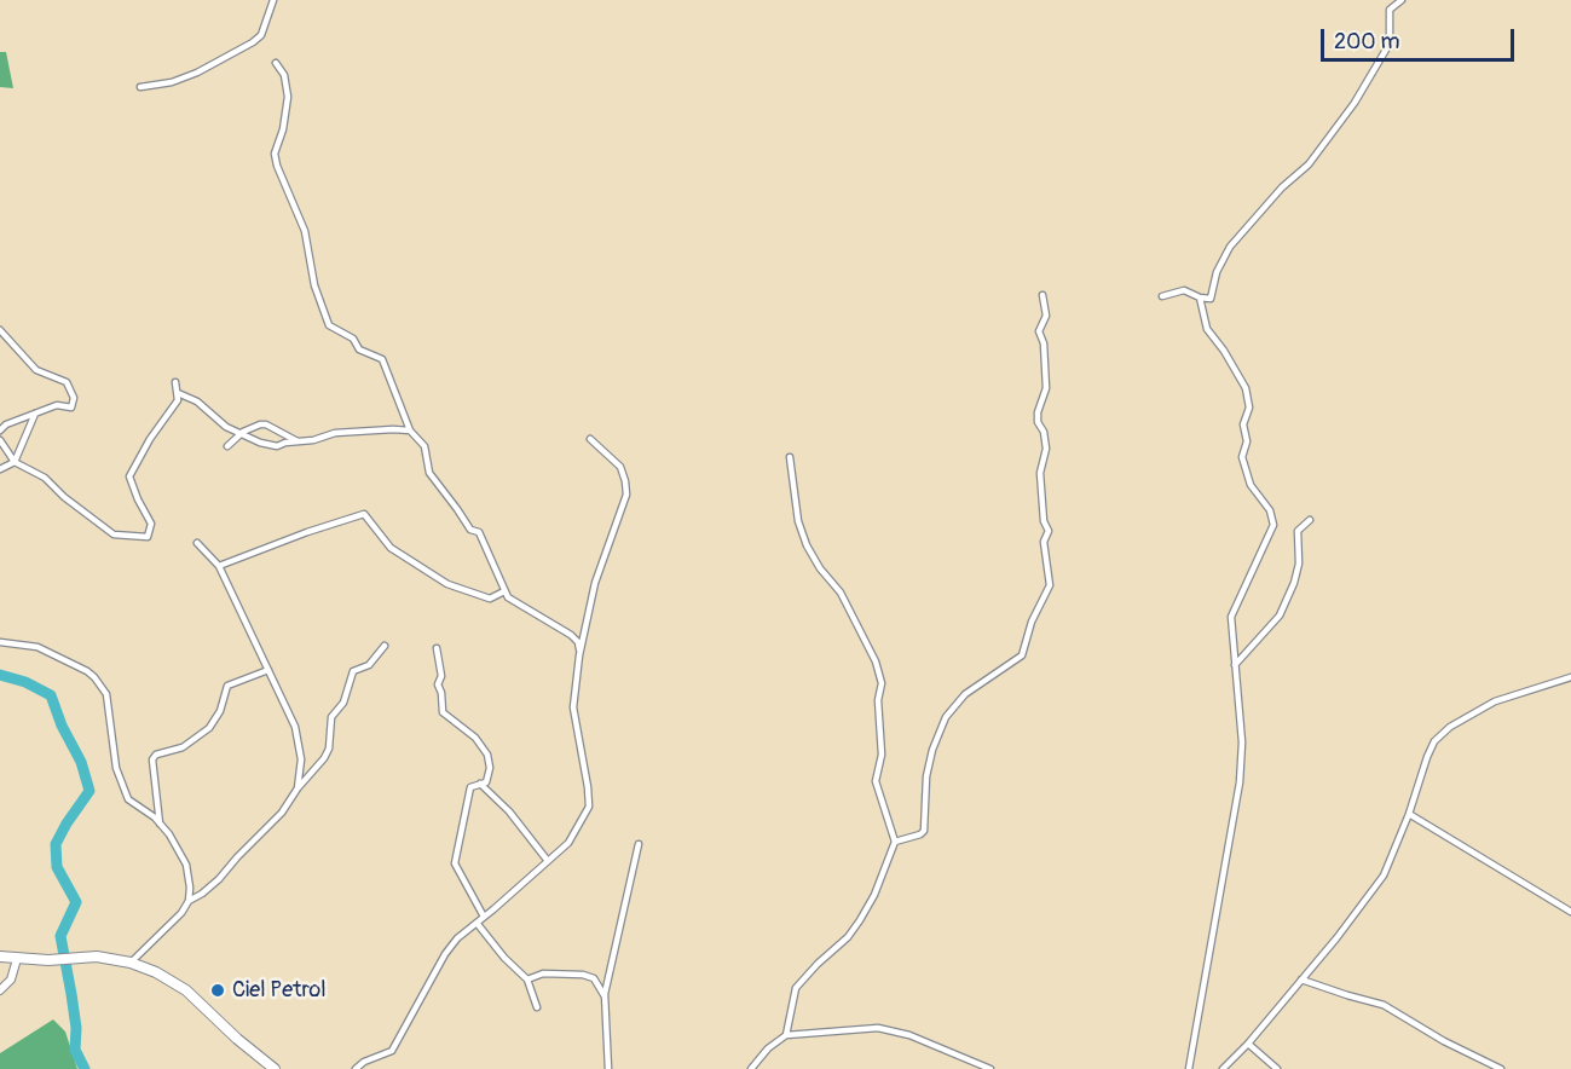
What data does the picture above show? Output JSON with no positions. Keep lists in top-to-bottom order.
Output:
{
  "places": ["Ciel Petrol"],
  "scale_bar": "200 m"
}
